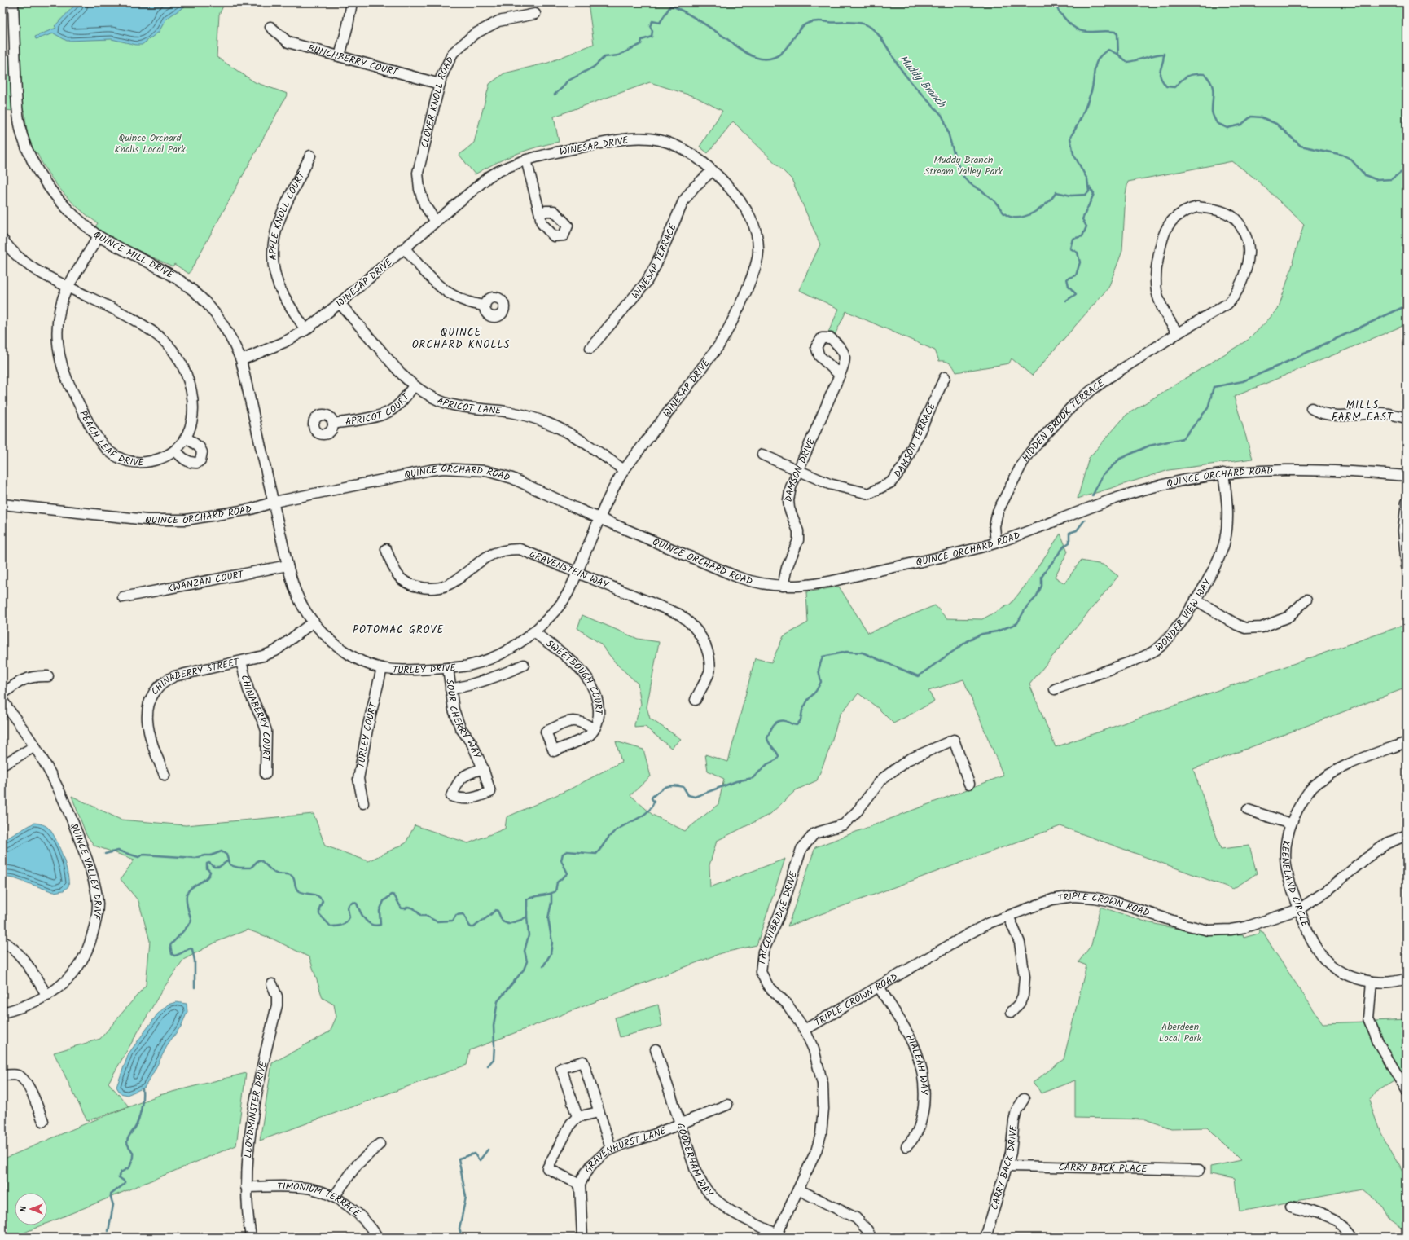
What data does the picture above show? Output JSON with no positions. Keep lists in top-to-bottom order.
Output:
{
  "streets": {
    "street": [
      "BUNCHBERRY COURT",
      "CLOVER KNOLL ROAD",
      "WINESAP DRIVE",
      "APPLE KNOLL COURT",
      "QUINCE MILL DRIVE",
      "WINESAP TERRACE",
      "APRICOT LANE",
      "APRICOT COURT",
      "HIDDEN BROOK TERRACE",
      "PEACH LEAF DRIVE",
      "DAMSON TERRACE",
      "DAMSON DRIVE",
      "QUINCE ORCHARD ROAD",
      "GRAVENSTEIN WAY",
      "KWANZAN COURT",
      "WONDER VIEW WAY",
      "TURLEY DRIVE",
      "CHINABERRY STREET",
      "SWEETBOUGH COURT",
      "CHINABERRY COURT",
      "SOUR CHERRY WAY",
      "TURLEY COURT",
      "QUINCE VALLEY DRIVE",
      "KEENELAND CIRCLE",
      "TRIPLE CROWN ROAD",
      "FALCONBRIDGE DRIVE",
      "HIALEAH WAY",
      "LLOYDMINSTER DRIVE",
      "GRAVENHURST LANE",
      "GOODERHAM WAY",
      "CARRY BACK DRIVE",
      "CARRY BACK PLACE",
      "TIMONIUM TERRACE"
    ]
  },
  "crossings": [
    ["BUNCHBERRY COURT", "CLOVER KNOLL ROAD"],
    ["CLOVER KNOLL ROAD", "WINESAP DRIVE"],
    ["WINESAP DRIVE", "APPLE KNOLL COURT"],
    ["WINESAP DRIVE", "QUINCE MILL DRIVE"],
    ["WINESAP DRIVE", "WINESAP TERRACE"],
    ["WINESAP DRIVE", "APRICOT LANE"],
    ["WINESAP DRIVE", "QUINCE ORCHARD ROAD"],
    ["WINESAP DRIVE", "TURLEY DRIVE"],
    ["QUINCE MILL DRIVE", "PEACH LEAF DRIVE"],
    ["QUINCE MILL DRIVE", "QUINCE ORCHARD ROAD"],
    ["QUINCE MILL DRIVE", "TURLEY DRIVE"],
    ["APRICOT LANE", "APRICOT COURT"],
    ["HIDDEN BROOK TERRACE", "QUINCE ORCHARD ROAD"],
    ["DAMSON TERRACE", "DAMSON DRIVE"],
    ["DAMSON DRIVE", "QUINCE ORCHARD ROAD"],
    ["QUINCE ORCHARD ROAD", "WONDER VIEW WAY"],
    ["QUINCE ORCHARD ROAD", "TURLEY DRIVE"],
    ["GRAVENSTEIN WAY", "TURLEY DRIVE"],
    ["KWANZAN COURT", "TURLEY DRIVE"],
    ["TURLEY DRIVE", "CHINABERRY STREET"],
    ["TURLEY DRIVE", "SWEETBOUGH COURT"],
    ["TURLEY DRIVE", "SOUR CHERRY WAY"],
    ["TURLEY DRIVE", "TURLEY COURT"],
    ["CHINABERRY STREET", "CHINABERRY COURT"],
    ["KEENELAND CIRCLE", "TRIPLE CROWN ROAD"],
    ["TRIPLE CROWN ROAD", "FALCONBRIDGE DRIVE"],
    ["TRIPLE CROWN ROAD", "HIALEAH WAY"],
    ["FALCONBRIDGE DRIVE", "GOODERHAM WAY"],
    ["LLOYDMINSTER DRIVE", "TIMONIUM TERRACE"],
    ["GRAVENHURST LANE", "GOODERHAM WAY"],
    ["CARRY BACK DRIVE", "CARRY BACK PLACE"]
  ],
  "districts": ["QUINCE ORCHARD KNOLLS", "MILLS FARM EAST", "POTOMAC GROVE"],
  "water": ["Muddy Branch"],
  "parks": ["Quince Orchard Knolls Local Park", "Muddy Branch Stream Valley Park", "Aberdeen Local Park"],
  "north": "left"
}
